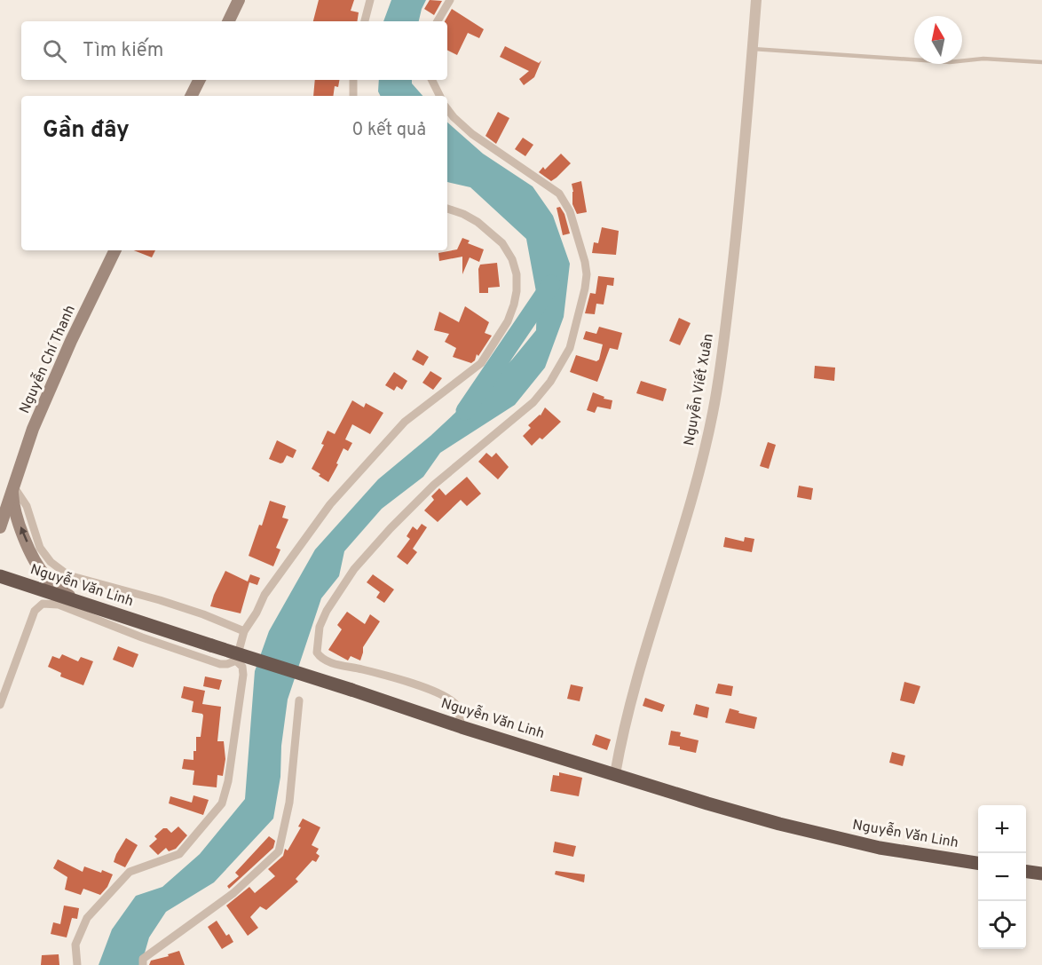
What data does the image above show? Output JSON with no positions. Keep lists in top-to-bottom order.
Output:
{
  "streets": {
    "highway": ["Nguyễn Văn Linh"],
    "main road": ["Nguyễn Chí Thanh"],
    "street": ["Nguyễn Viết Xuân"]
  },
  "crossings": [
    ["Nguyễn Chí Thanh", "Nguyễn Văn Linh"],
    ["Nguyễn Viết Xuân", "Nguyễn Văn Linh"]
  ],
  "north": "top",
  "page": {
    "search": "Tìm kiếm",
    "heading": ["Gần đây", "0 kết quả"],
    "map_buttons": ["+", "−"]
  }
}
